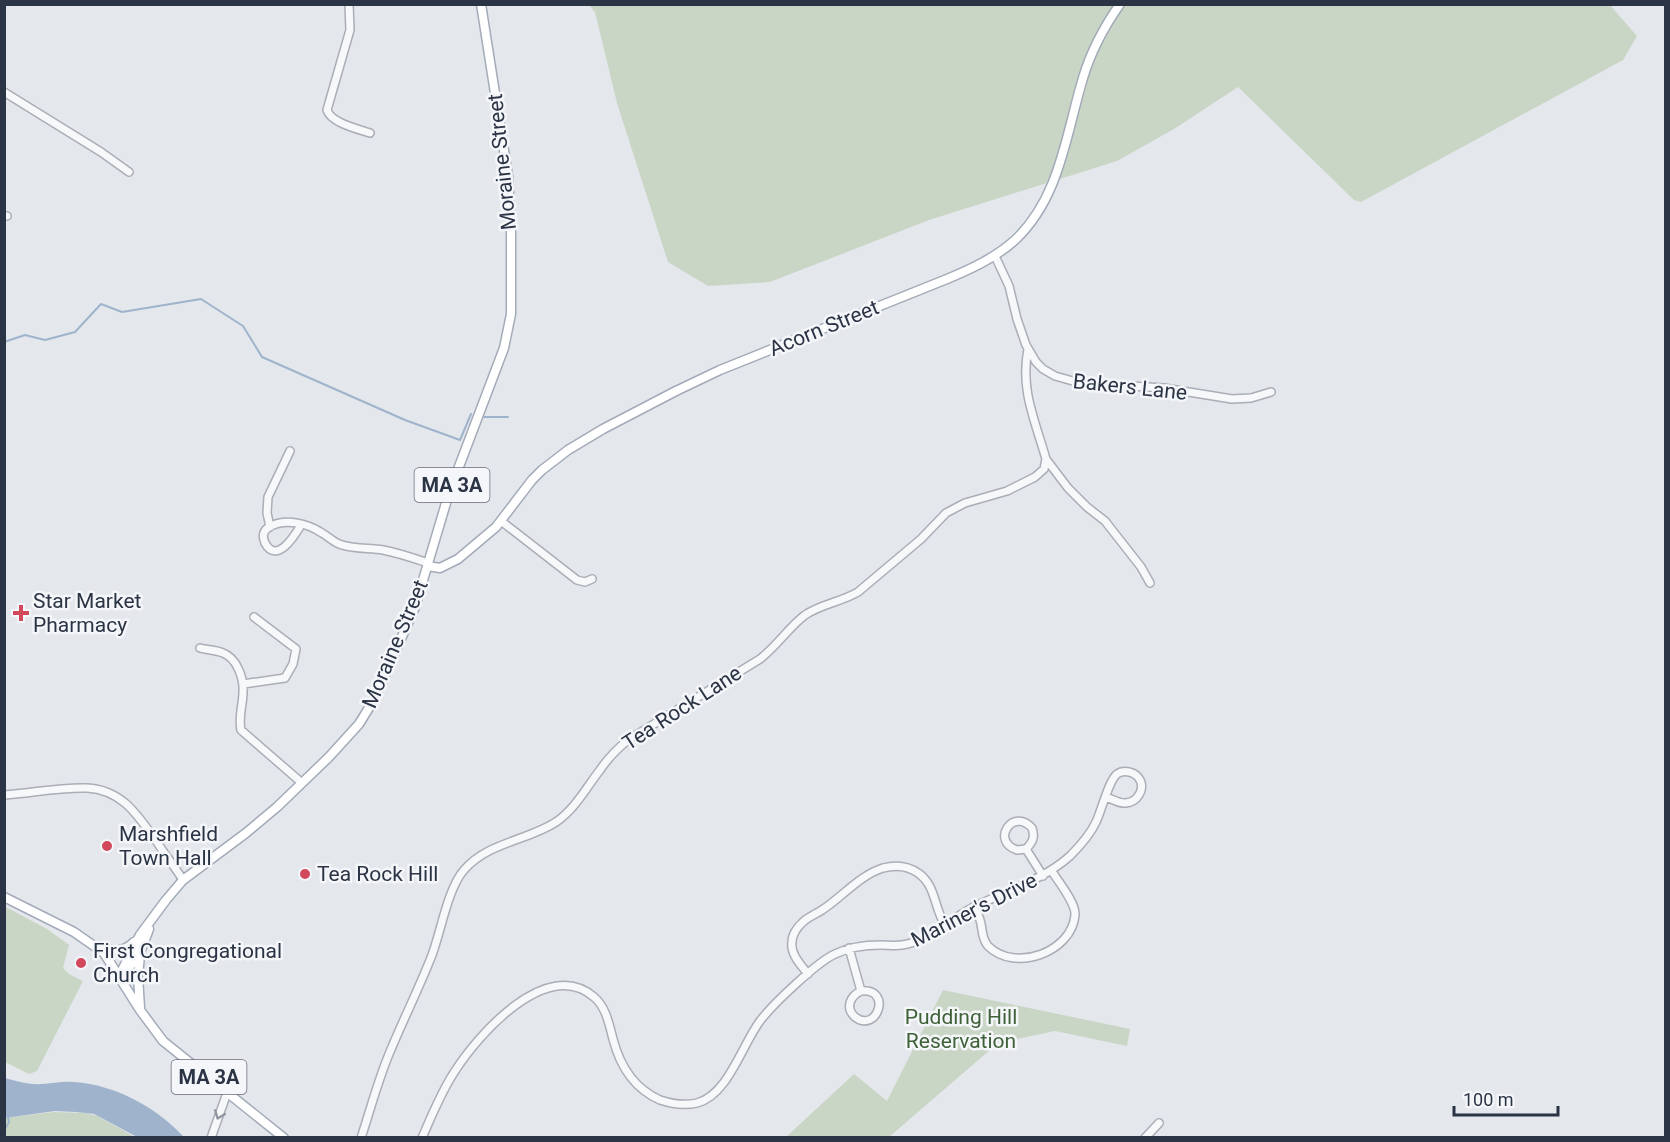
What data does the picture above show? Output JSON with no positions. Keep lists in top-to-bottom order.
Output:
{
  "streets": {
    "main road": ["Moraine Street", "Acorn Street", "MA 3A"],
    "street": ["Bakers Lane", "Tea Rock Lane", "Mariner's Drive"]
  },
  "crossings": [
    ["Moraine Street", "Acorn Street"],
    ["Moraine Street", "MA 3A"],
    ["Acorn Street", "Bakers Lane"]
  ],
  "parks": ["Pudding Hill Reservation"],
  "places": {
    "health": ["Star Market Pharmacy"],
    "other": ["Marshfield Town Hall", "Tea Rock Hill", "First Congregational Church"]
  },
  "scale_bar": "100 m"
}
